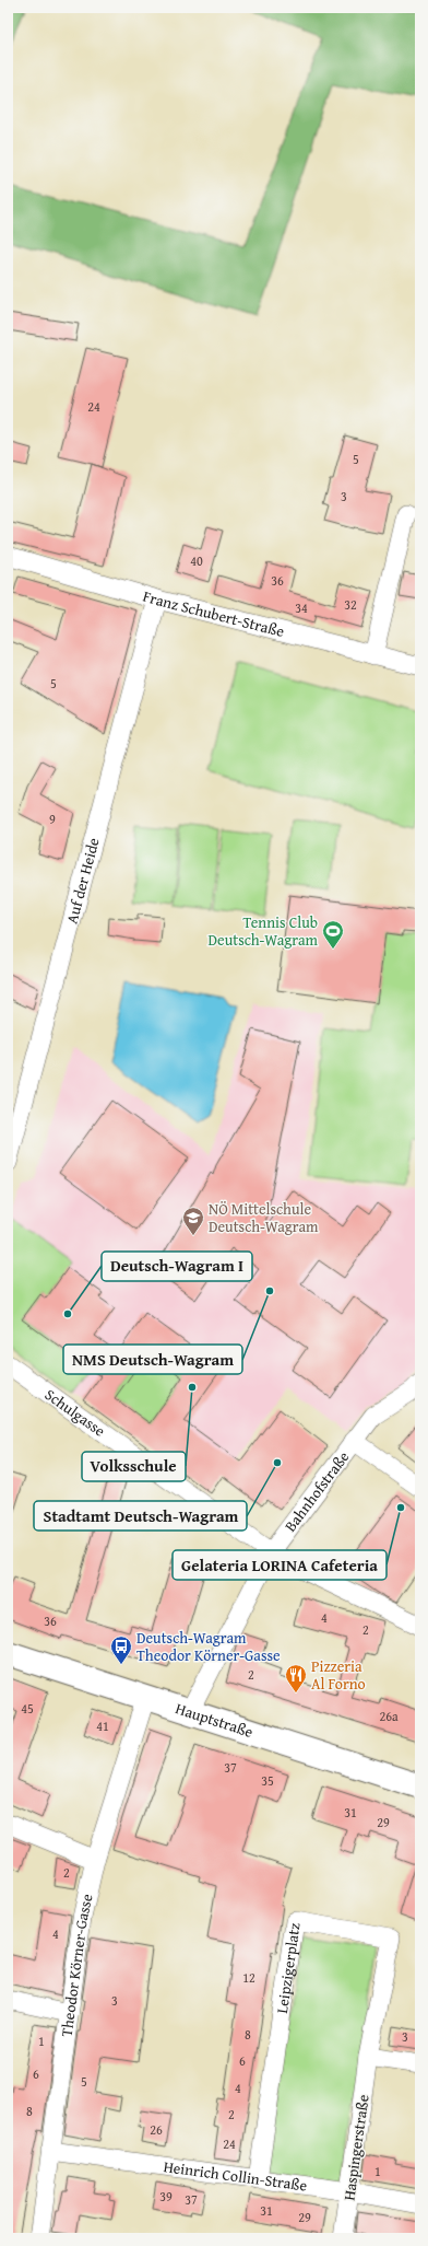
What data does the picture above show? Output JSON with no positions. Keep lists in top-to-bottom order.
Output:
{
  "streets": {
    "main road": ["Hauptstraße"],
    "street": [
      "Franz Schubert-Straße",
      "Auf der Heide",
      "Schulgasse",
      "Bahnhofstraße",
      "Theodor Körner-Gasse",
      "Leipzigerplatz",
      "Haspingerstraße",
      "Heinrich Collin-Straße"
    ]
  },
  "crossings": [
    ["Franz Schubert-Straße", "Auf der Heide"],
    ["Schulgasse", "Bahnhofstraße"],
    ["Bahnhofstraße", "Hauptstraße"],
    ["Hauptstraße", "Theodor Körner-Gasse"],
    ["Theodor Körner-Gasse", "Heinrich Collin-Straße"],
    ["Leipzigerplatz", "Haspingerstraße"],
    ["Leipzigerplatz", "Heinrich Collin-Straße"],
    ["Haspingerstraße", "Heinrich Collin-Straße"]
  ],
  "places": {
    "sports": ["Tennis Club Deutsch-Wagram"],
    "school or university": ["NÖ Mittelschule Deutsch-Wagram"],
    "other": [
      "NMS Deutsch-Wagram",
      "Deutsch-Wagram I",
      "Volksschule",
      "Stadtamt Deutsch-Wagram",
      "Gelateria LORINA Cafeteria"
    ],
    "bus stop": ["Deutsch-Wagram Theodor Körner-Gasse"],
    "restaurant": ["Pizzeria Al Forno"]
  },
  "house_numbers": [
    "24",
    "5",
    "3",
    "40",
    "36",
    "32",
    "34",
    "5",
    "9",
    "4",
    "36",
    "2",
    "2",
    "45",
    "26a",
    "41",
    "37",
    "35",
    "31",
    "29",
    "2",
    "4",
    "12",
    "3",
    "8",
    "3",
    "1",
    "6",
    "6",
    "5",
    "4",
    "8",
    "2",
    "26",
    "24",
    "1",
    "39",
    "37",
    "31",
    "29"
  ]
}
